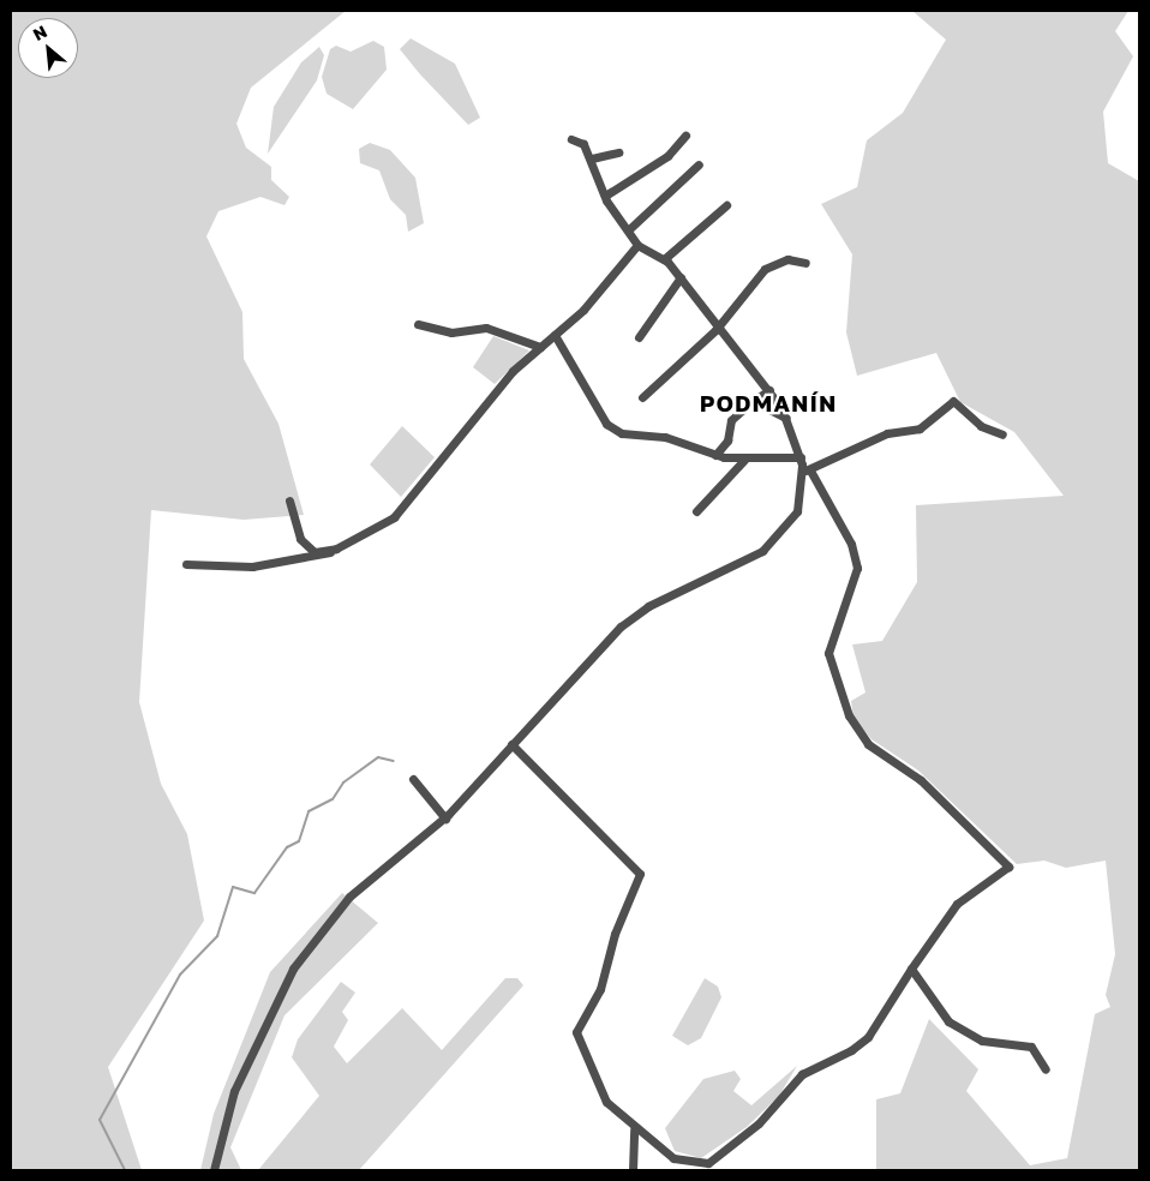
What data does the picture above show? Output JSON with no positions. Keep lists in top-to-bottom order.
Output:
{
  "districts": ["PODMANÍN"],
  "north": "top left"
}
